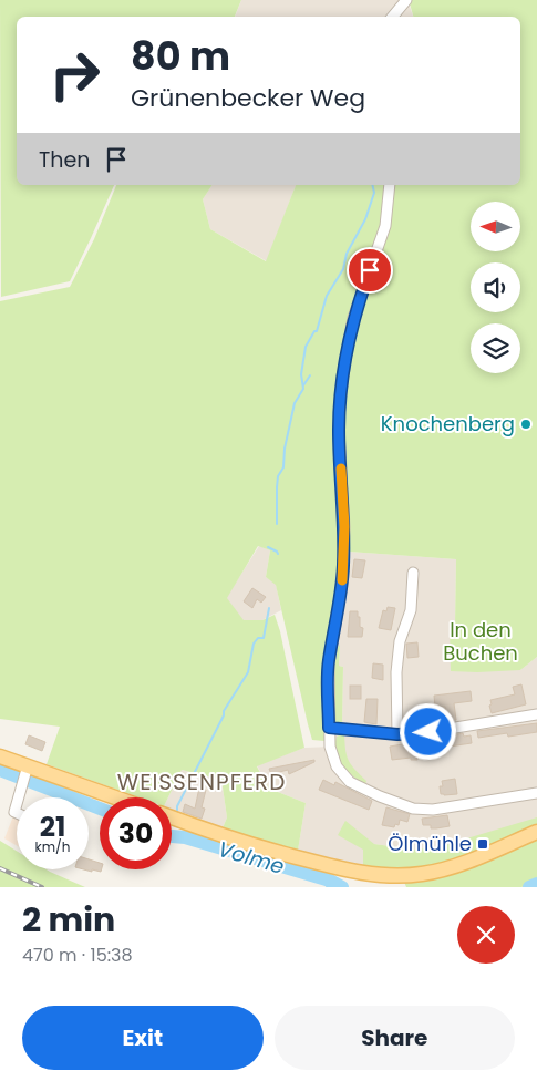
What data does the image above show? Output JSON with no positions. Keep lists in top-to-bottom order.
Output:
{
  "districts": ["WEISSENPFERD"],
  "water": ["Volme"],
  "parks": ["In den Buchen"],
  "places": {
    "other": ["Knochenberg"],
    "transit": ["Ölmühle"]
  },
  "north": "left",
  "page": {
    "turn": ["80 m", "Grünenbecker Weg"],
    "then": "Then",
    "speed": "21 km/h",
    "limit": "30",
    "heading": ["2 min", "470 m · 15:38"],
    "buttons": ["Exit", "Share"]
  }
}
